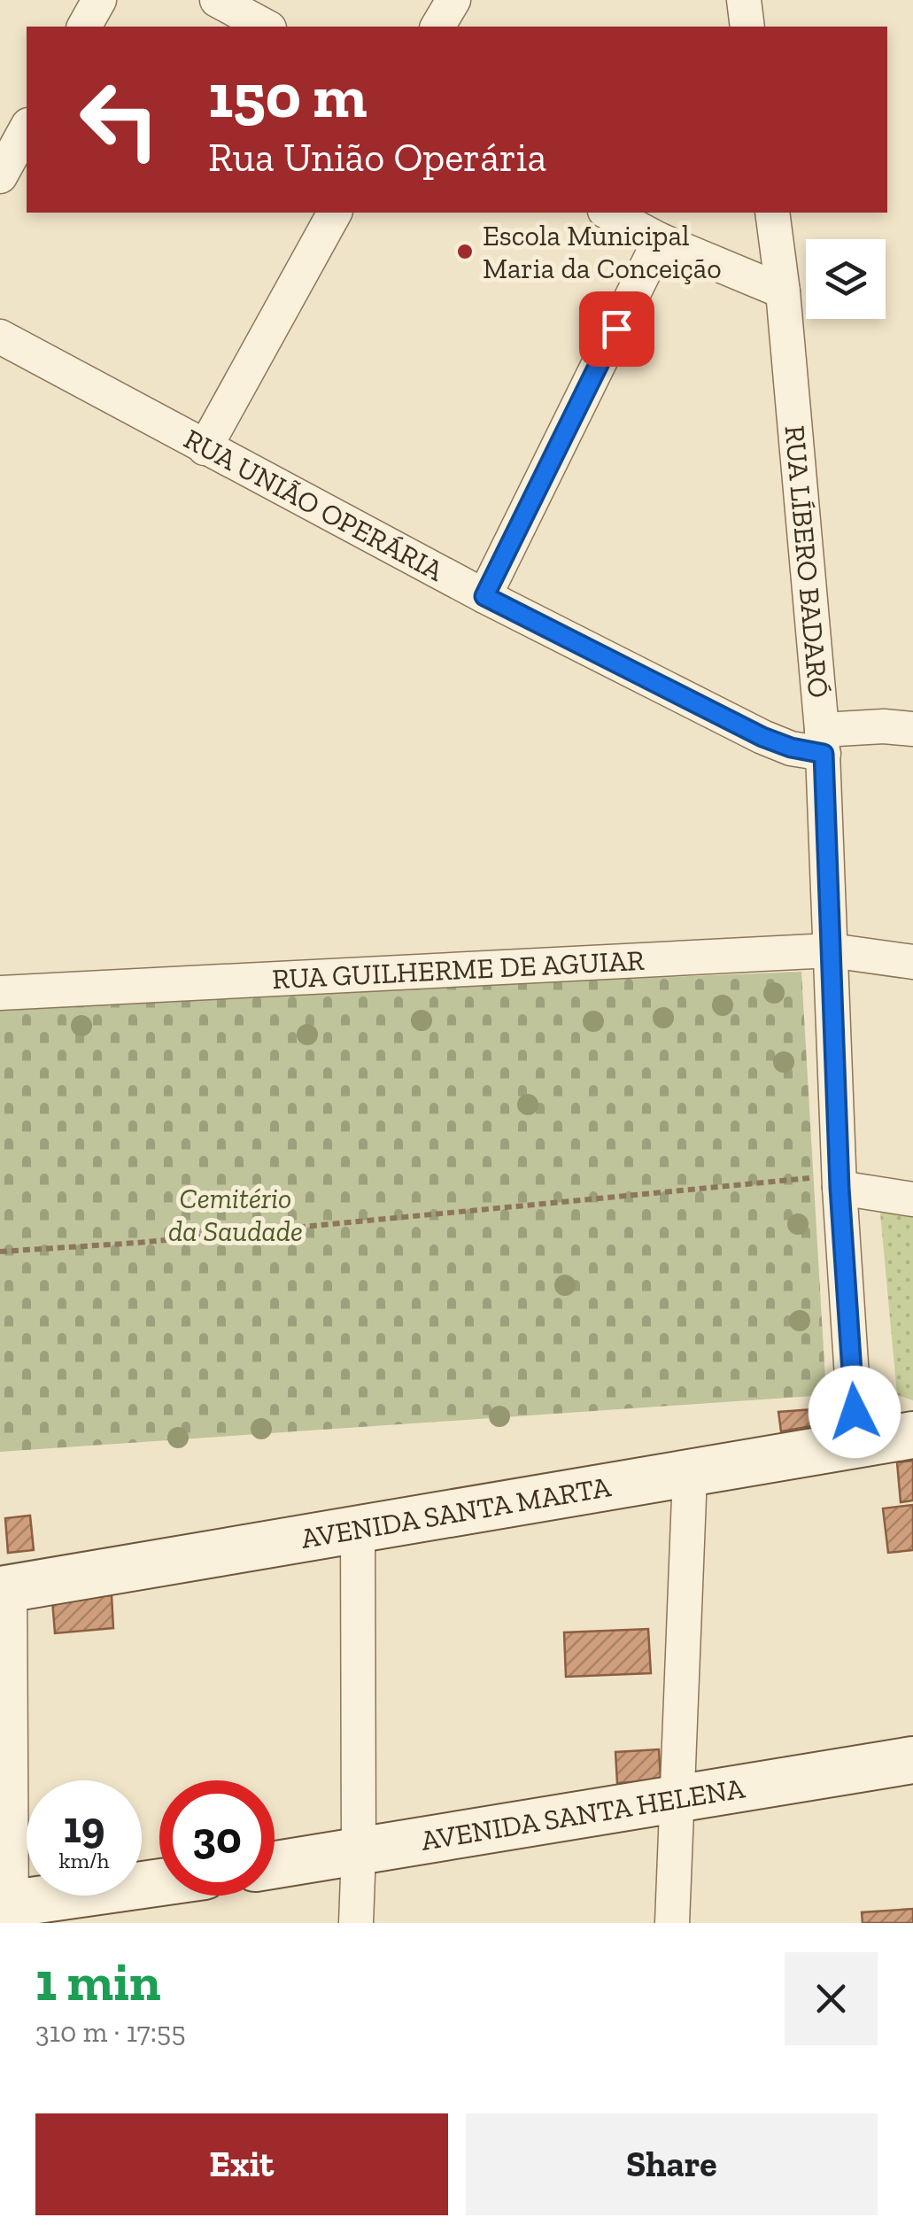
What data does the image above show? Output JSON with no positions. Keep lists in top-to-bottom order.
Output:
{
  "streets": {
    "street": [
      "RUA UNIÃO OPERÁRIA",
      "RUA LÍBERO BADARÓ",
      "RUA GUILHERME DE AGUIAR",
      "AVENIDA SANTA MARTA",
      "AVENIDA SANTA HELENA"
    ]
  },
  "crossings": [
    ["RUA UNIÃO OPERÁRIA", "RUA LÍBERO BADARÓ"],
    ["RUA LÍBERO BADARÓ", "RUA GUILHERME DE AGUIAR"],
    ["RUA LÍBERO BADARÓ", "AVENIDA SANTA MARTA"]
  ],
  "parks": ["Cemitério da Saudade"],
  "places": ["Escola Municipal Maria da Conceição"],
  "page": {
    "turn": ["150 m", "Rua União Operária"],
    "speed": "19 km/h",
    "limit": "30",
    "heading": ["1 min", "310 m · 17:55"],
    "buttons": ["Exit", "Share"]
  }
}
